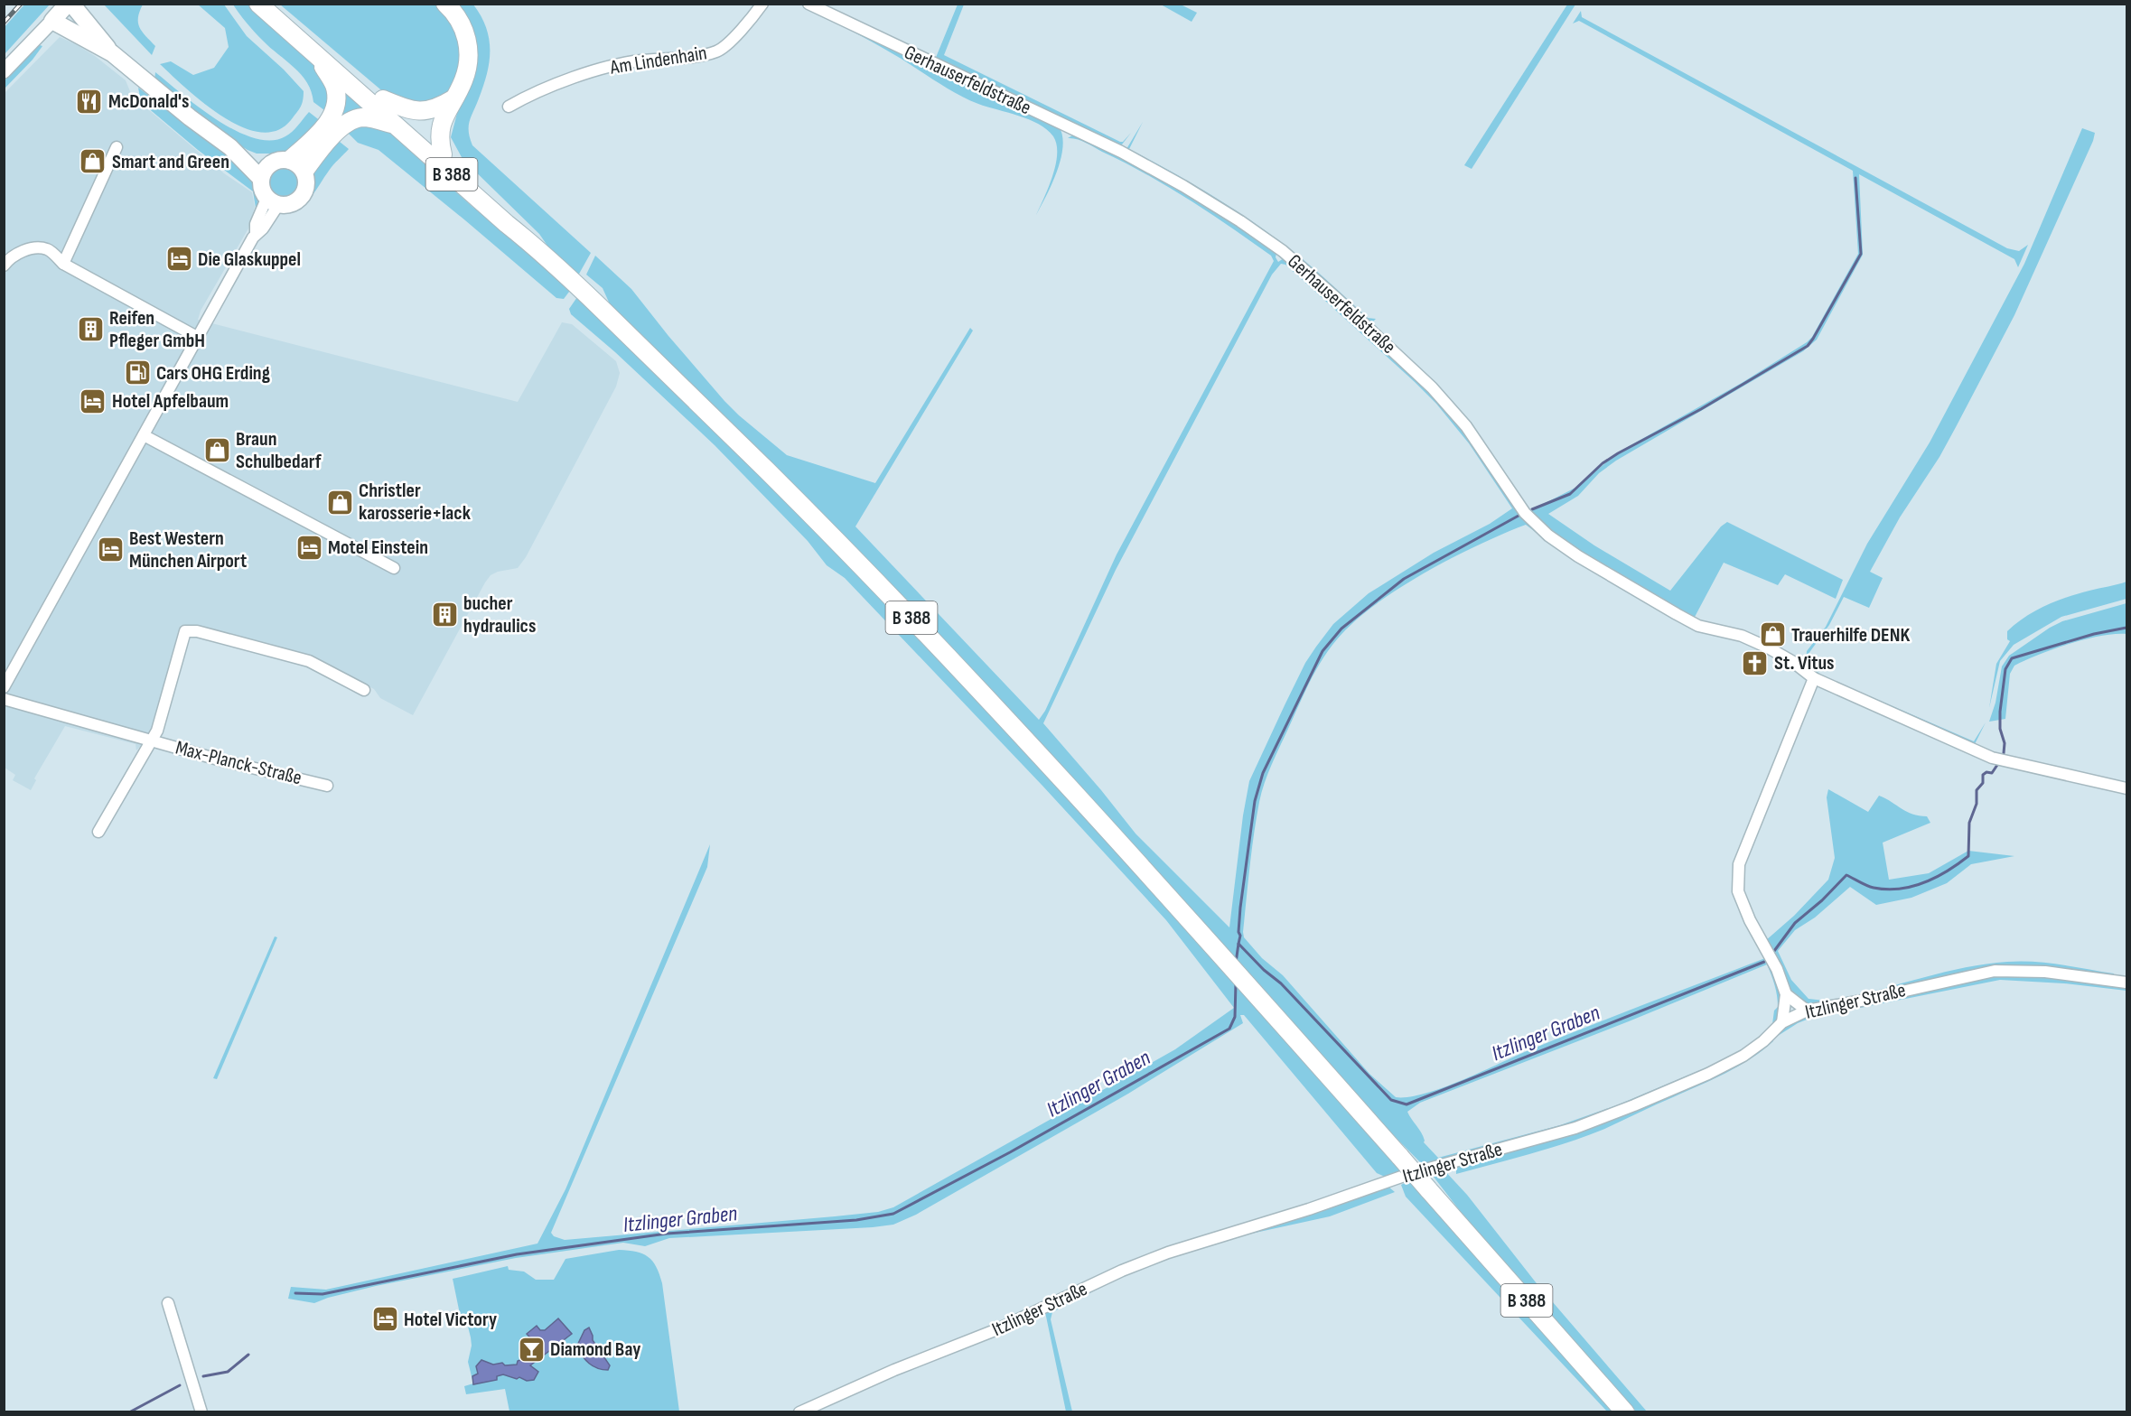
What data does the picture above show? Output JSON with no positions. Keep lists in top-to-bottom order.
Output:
{
  "streets": {
    "main road": ["B 388"],
    "street": [
      "Am Lindenhain",
      "Gerhauserfeldstraße",
      "Max-Planck-Straße",
      "Itzlinger Straße"
    ]
  },
  "water": ["Itzlinger Graben"],
  "places": {
    "restaurant": ["McDonald's"],
    "shop": [
      "Smart and Green",
      "Braun Schulbedarf",
      "Christler karosserie+lack",
      "Trauerhilfe DENK"
    ],
    "hotel": [
      "Die Glaskuppel",
      "Hotel Apfelbaum",
      "Motel Einstein",
      "Best Western München Airport",
      "Hotel Victory"
    ],
    "building": ["Reifen Pfleger GmbH", "bucher hydraulics"],
    "fuel station": ["Cars OHG Erding"],
    "church": ["St. Vitus"],
    "bar": ["Diamond Bay"]
  }
}
